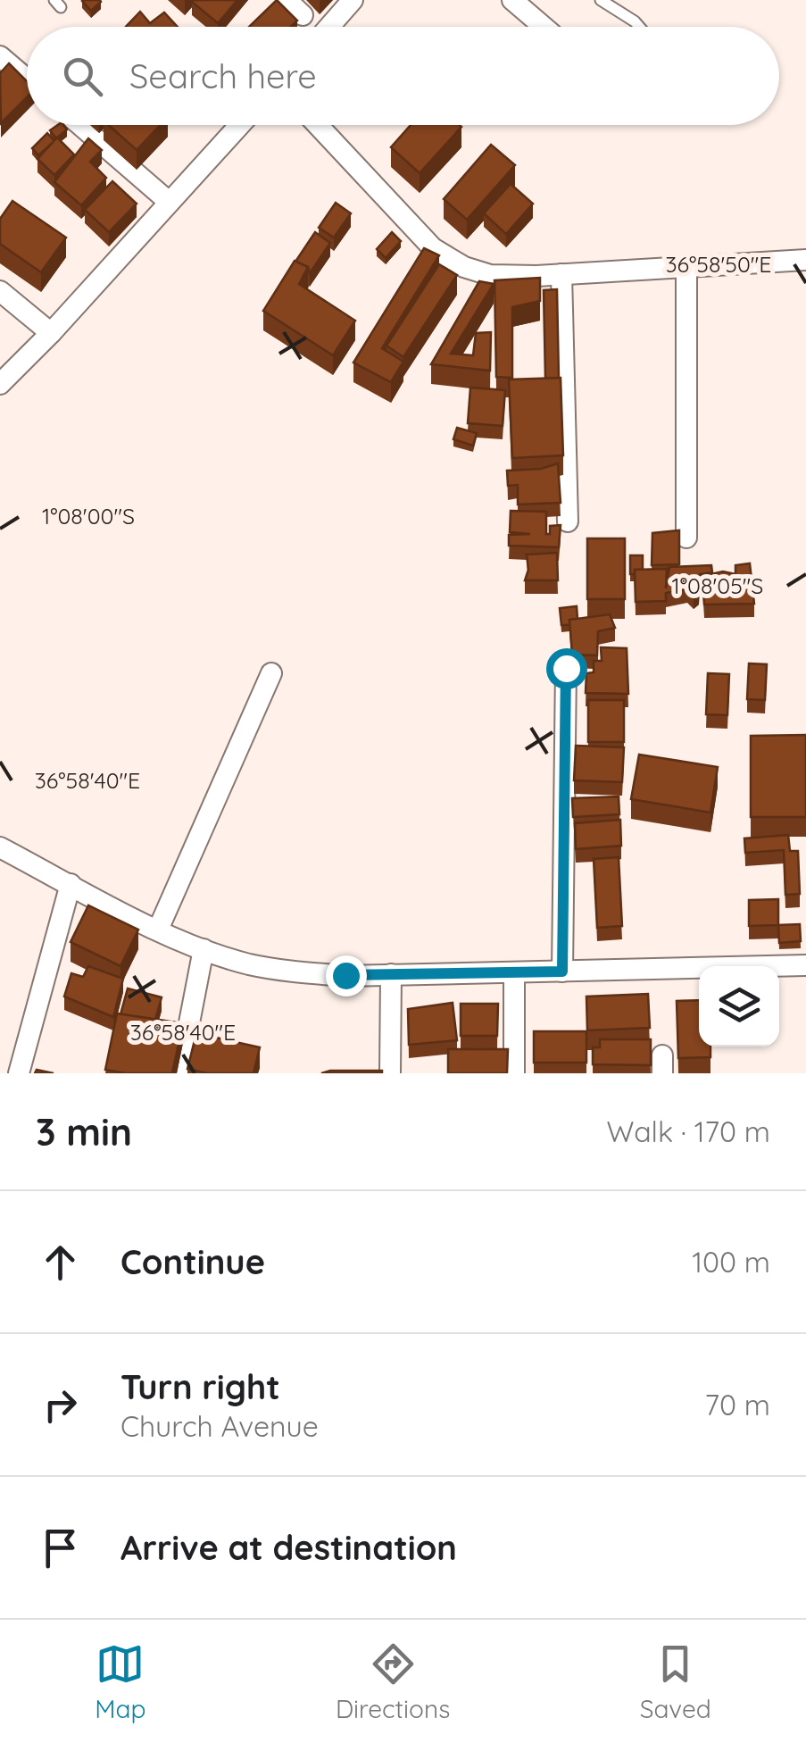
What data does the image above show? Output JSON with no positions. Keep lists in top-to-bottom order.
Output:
{
  "page": {
    "search": "Search here",
    "heading": ["3 min", "Walk · 170 m"],
    "list": [
      ["Continue", "100 m"],
      ["Turn right", "Church Avenue", "70 m"],
      "Arrive at destination"
    ],
    "nav": ["Map", "Directions", "Saved"]
  },
  "coordinates": [
    "36°58'50\"E",
    "1°08'00\"S",
    "1°08'05\"S",
    "36°58'40\"E"
  ]
}
